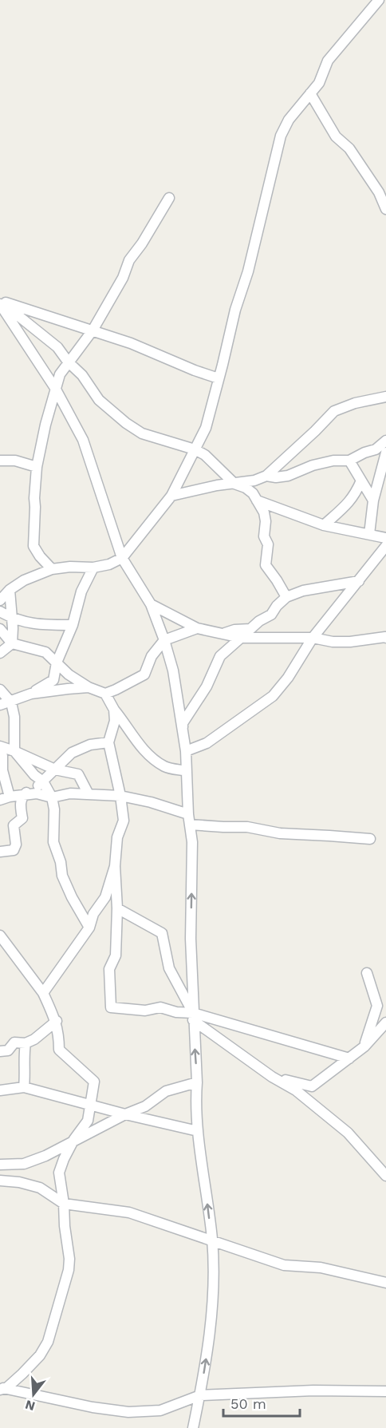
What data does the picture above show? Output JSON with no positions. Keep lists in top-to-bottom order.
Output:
{
  "scale_bar": "50 m",
  "north": "bottom"
}
